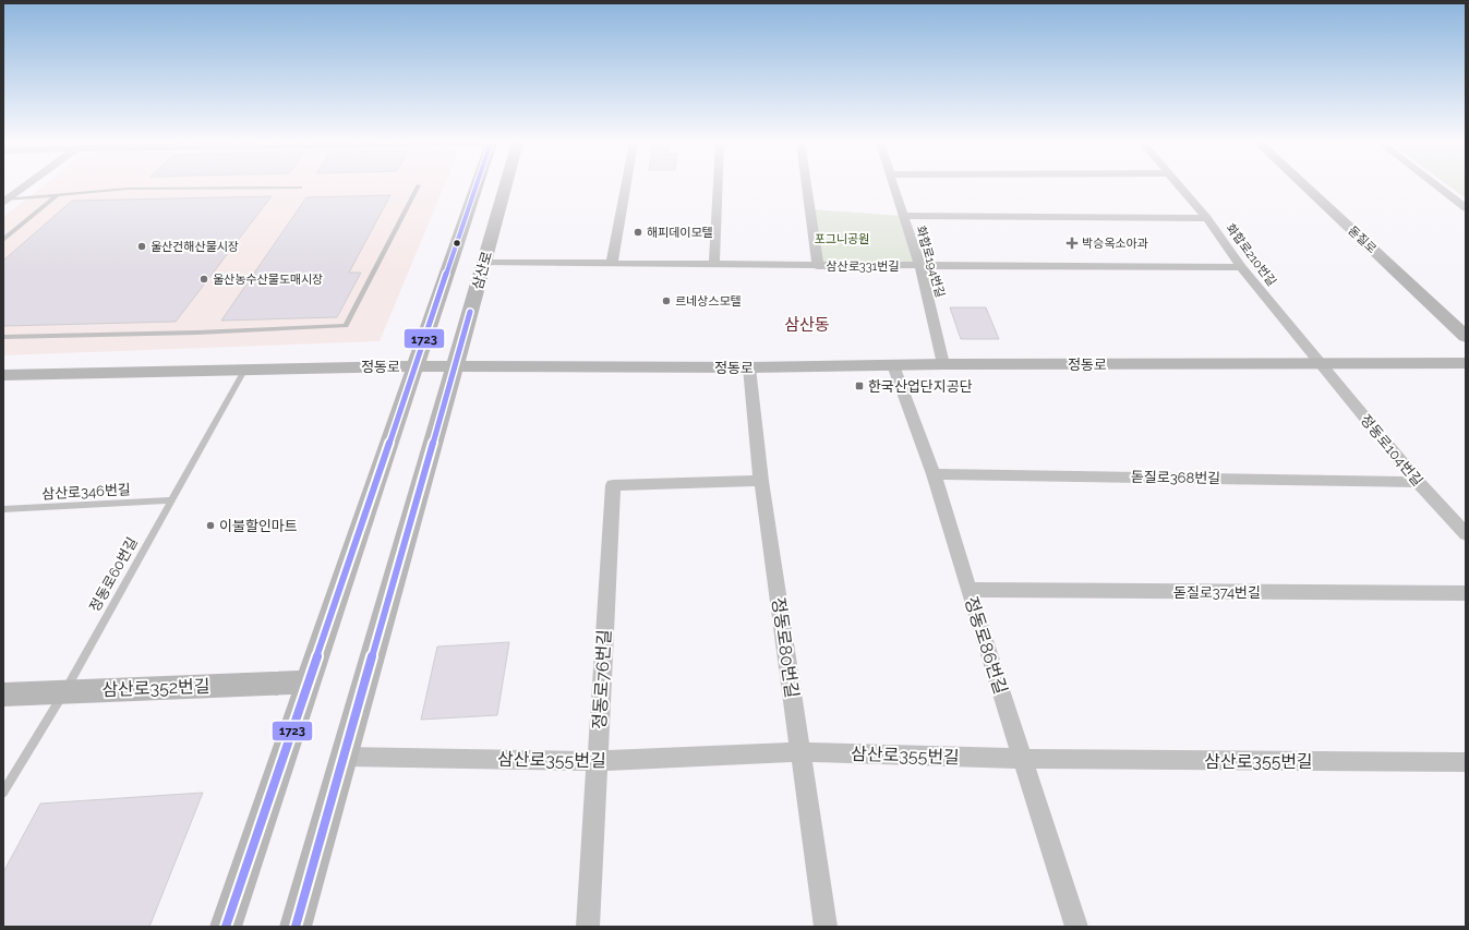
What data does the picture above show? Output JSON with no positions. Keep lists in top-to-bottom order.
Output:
{
  "streets": {
    "main road": [
      "돋질로",
      "삼산로",
      "정동로",
      "삼산로352번길"
    ],
    "street": [
      "화합로210번길",
      "화합로194번길",
      "삼산로331번길",
      "정동로104번길",
      "돋질로368번길",
      "돋질로374번길",
      "정동로86번길",
      "정동로80번길",
      "정동로76번길",
      "삼산로355번길"
    ],
    "lane": ["삼산로346번길", "정동로60번길"]
  },
  "crossings": [
    ["화합로210번길", "삼산로331번길"],
    ["화합로210번길", "정동로"],
    ["화합로210번길", "정동로104번길"],
    ["화합로194번길", "삼산로331번길"],
    ["화합로194번길", "정동로"],
    ["삼산로331번길", "삼산로"],
    ["삼산로", "정동로"],
    ["삼산로", "삼산로355번길"],
    ["정동로", "정동로104번길"],
    ["정동로", "정동로60번길"],
    ["정동로", "정동로86번길"],
    ["정동로", "정동로80번길"],
    ["정동로104번길", "돋질로368번길"],
    ["돋질로368번길", "정동로86번길"],
    ["삼산로346번길", "정동로60번길"],
    ["정동로60번길", "삼산로352번길"],
    ["돋질로374번길", "정동로86번길"],
    ["정동로86번길", "삼산로355번길"],
    ["정동로80번길", "정동로76번길"],
    ["정동로80번길", "삼산로355번길"],
    ["정동로76번길", "삼산로355번길"]
  ],
  "districts": ["삼산동"],
  "parks": ["포그니공원"],
  "places": {
    "other": [
      "해피데이모텔",
      "울산건해산물시장",
      "울산농수산물도매시장",
      "르네상스모텔",
      "이불할인마트"
    ],
    "health": ["박승옥소아과"],
    "transit": ["한국산업단지공단"]
  },
  "lines": ["transit line 1723"]
}
